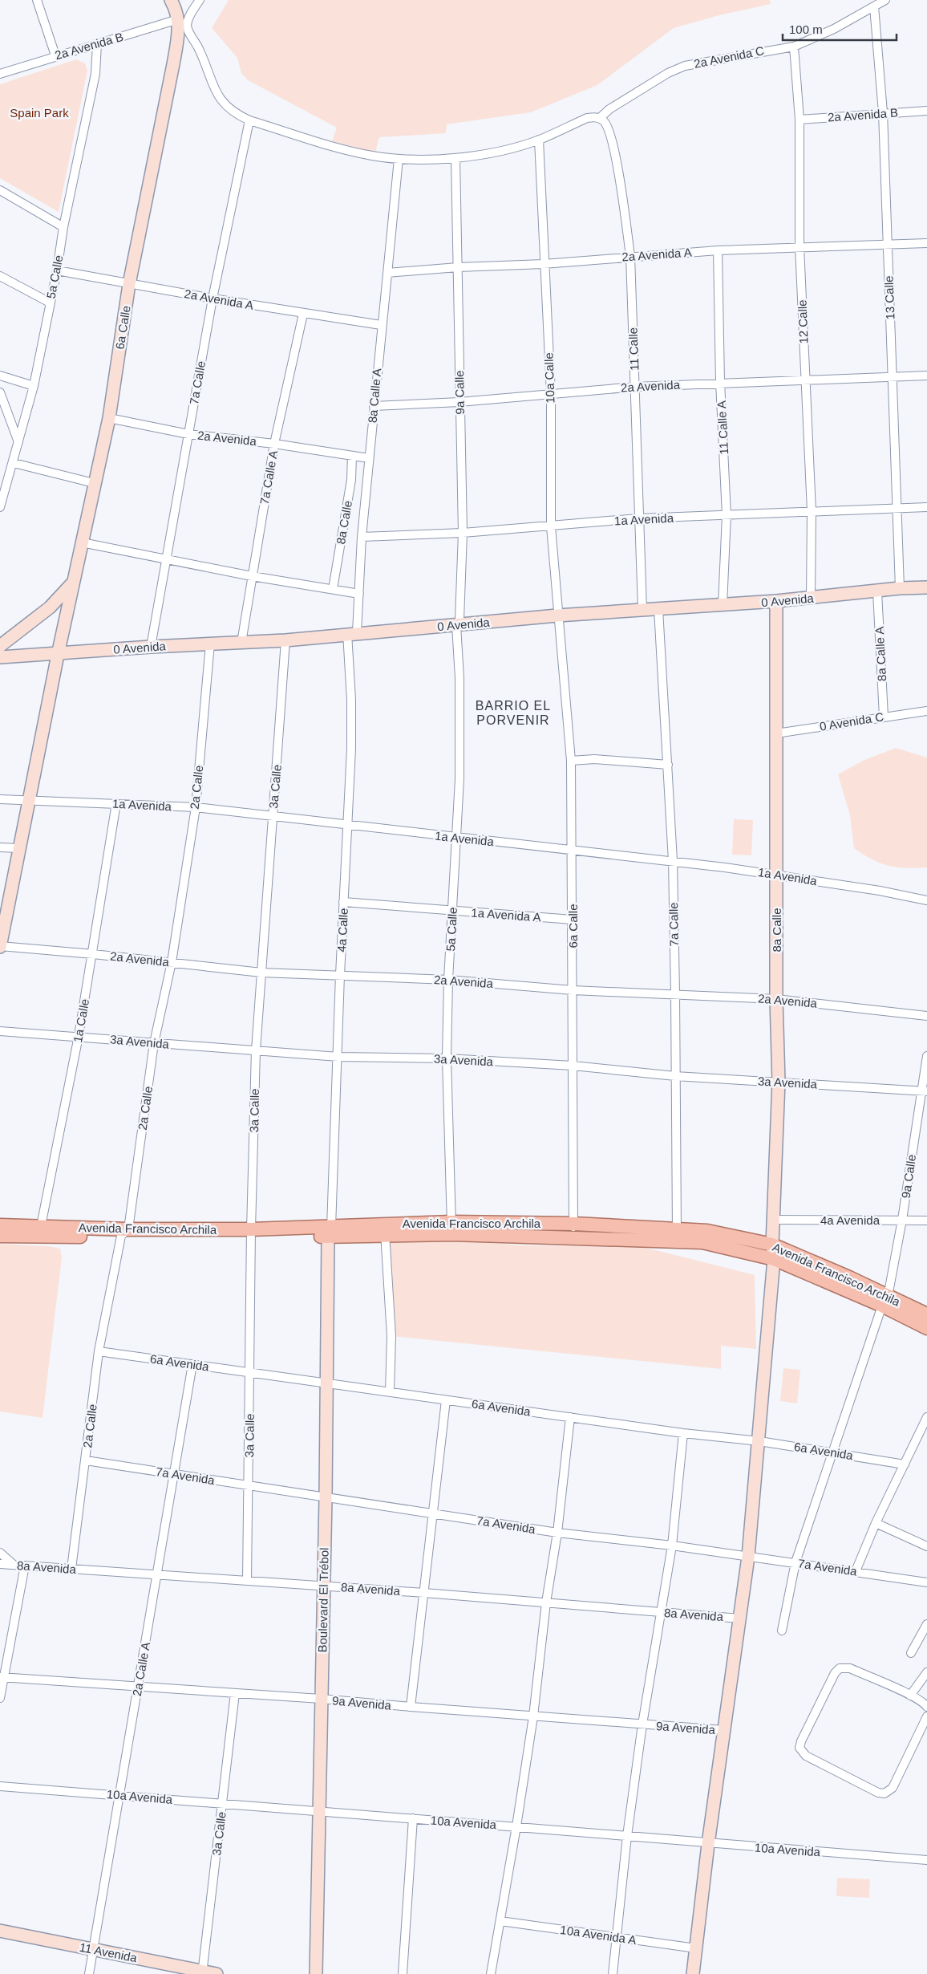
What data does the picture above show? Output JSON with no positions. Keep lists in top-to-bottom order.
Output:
{
  "streets": {
    "main road": ["Avenida Francisco Archila"],
    "street": [
      "2a Avenida B",
      "2a Avenida C",
      "2a Avenida A",
      "5a Calle",
      "13 Calle",
      "12 Calle",
      "6a Calle",
      "11 Calle",
      "10a Calle",
      "7a Calle",
      "2a Avenida",
      "9a Calle",
      "8a Calle A",
      "11 Calle A",
      "7a Calle A",
      "1a Avenida",
      "8a Calle",
      "0 Avenida",
      "0 Avenida C",
      "3a Calle",
      "2a Calle",
      "1a Avenida A",
      "4a Calle",
      "1a Calle",
      "3a Avenida",
      "4a Avenida",
      "6a Avenida",
      "7a Avenida",
      "8a Avenida",
      "Boulevard El Trébol",
      "2a Calle A",
      "9a Avenida",
      "10a Avenida",
      "10a Avenida A",
      "11 Avenida"
    ]
  },
  "crossings": [
    ["2a Avenida B", "5a Calle"],
    ["2a Avenida B", "13 Calle"],
    ["2a Avenida B", "12 Calle"],
    ["2a Avenida B", "6a Calle"],
    ["2a Avenida C", "13 Calle"],
    ["2a Avenida C", "12 Calle"],
    ["2a Avenida C", "11 Calle"],
    ["2a Avenida A", "5a Calle"],
    ["2a Avenida A", "13 Calle"],
    ["2a Avenida A", "12 Calle"],
    ["2a Avenida A", "6a Calle"],
    ["2a Avenida A", "11 Calle"],
    ["2a Avenida A", "10a Calle"],
    ["2a Avenida A", "7a Calle"],
    ["2a Avenida A", "9a Calle"],
    ["2a Avenida A", "8a Calle A"],
    ["2a Avenida A", "11 Calle A"],
    ["2a Avenida A", "7a Calle A"],
    ["5a Calle", "2a Avenida"],
    ["5a Calle", "9a Calle"],
    ["5a Calle", "1a Avenida"],
    ["5a Calle", "0 Avenida"],
    ["5a Calle", "1a Avenida A"],
    ["5a Calle", "3a Avenida"],
    ["5a Calle", "Avenida Francisco Archila"],
    ["13 Calle", "2a Avenida"],
    ["13 Calle", "1a Avenida"],
    ["13 Calle", "0 Avenida"],
    ["12 Calle", "2a Avenida"],
    ["12 Calle", "1a Avenida"],
    ["12 Calle", "0 Avenida"],
    ["6a Calle", "10a Calle"],
    ["6a Calle", "2a Avenida"],
    ["6a Calle", "1a Avenida"],
    ["6a Calle", "0 Avenida"],
    ["6a Calle", "1a Avenida A"],
    ["6a Calle", "3a Avenida"],
    ["6a Calle", "Avenida Francisco Archila"],
    ["11 Calle", "2a Avenida"],
    ["11 Calle", "1a Avenida"],
    ["11 Calle", "0 Avenida"],
    ["10a Calle", "2a Avenida"],
    ["10a Calle", "1a Avenida"],
    ["10a Calle", "0 Avenida"],
    ["7a Calle", "2a Avenida"],
    ["7a Calle", "1a Avenida"],
    ["7a Calle", "0 Avenida"],
    ["7a Calle", "3a Avenida"],
    ["7a Calle", "Avenida Francisco Archila"],
    ["2a Avenida", "9a Calle"],
    ["2a Avenida", "8a Calle A"],
    ["2a Avenida", "11 Calle A"],
    ["2a Avenida", "7a Calle A"],
    ["2a Avenida", "8a Calle"],
    ["2a Avenida", "3a Calle"],
    ["2a Avenida", "2a Calle"],
    ["2a Avenida", "4a Calle"],
    ["2a Avenida", "1a Calle"],
    ["9a Calle", "1a Avenida"],
    ["9a Calle", "0 Avenida"],
    ["9a Calle", "3a Avenida"],
    ["9a Calle", "4a Avenida"],
    ["9a Calle", "Avenida Francisco Archila"],
    ["9a Calle", "6a Avenida"],
    ["9a Calle", "7a Avenida"],
    ["8a Calle A", "1a Avenida"],
    ["8a Calle A", "0 Avenida"],
    ["8a Calle A", "0 Avenida C"],
    ["8a Calle A", "4a Calle"],
    ["11 Calle A", "1a Avenida"],
    ["11 Calle A", "0 Avenida"],
    ["7a Calle A", "0 Avenida"],
    ["1a Avenida", "8a Calle"],
    ["1a Avenida", "3a Calle"],
    ["1a Avenida", "2a Calle"],
    ["1a Avenida", "4a Calle"],
    ["1a Avenida", "1a Calle"],
    ["8a Calle", "0 Avenida"],
    ["8a Calle", "0 Avenida C"],
    ["8a Calle", "3a Avenida"],
    ["8a Calle", "4a Avenida"],
    ["8a Calle", "Avenida Francisco Archila"],
    ["8a Calle", "6a Avenida"],
    ["8a Calle", "7a Avenida"],
    ["8a Calle", "8a Avenida"],
    ["8a Calle", "9a Avenida"],
    ["8a Calle", "10a Avenida"],
    ["8a Calle", "10a Avenida A"],
    ["0 Avenida", "3a Calle"],
    ["0 Avenida", "2a Calle"],
    ["0 Avenida", "4a Calle"],
    ["3a Calle", "3a Avenida"],
    ["3a Calle", "Avenida Francisco Archila"],
    ["3a Calle", "6a Avenida"],
    ["3a Calle", "7a Avenida"],
    ["3a Calle", "8a Avenida"],
    ["3a Calle", "9a Avenida"],
    ["3a Calle", "10a Avenida"],
    ["3a Calle", "11 Avenida"],
    ["2a Calle", "3a Avenida"],
    ["2a Calle", "Avenida Francisco Archila"],
    ["2a Calle", "6a Avenida"],
    ["2a Calle", "7a Avenida"],
    ["2a Calle", "8a Avenida"],
    ["1a Avenida A", "4a Calle"],
    ["4a Calle", "3a Avenida"],
    ["4a Calle", "Avenida Francisco Archila"],
    ["4a Calle", "Boulevard El Trébol"],
    ["1a Calle", "3a Avenida"],
    ["1a Calle", "Avenida Francisco Archila"],
    ["Avenida Francisco Archila", "Boulevard El Trébol"],
    ["6a Avenida", "Boulevard El Trébol"],
    ["6a Avenida", "2a Calle A"],
    ["7a Avenida", "Boulevard El Trébol"],
    ["7a Avenida", "2a Calle A"],
    ["8a Avenida", "Boulevard El Trébol"],
    ["8a Avenida", "2a Calle A"],
    ["Boulevard El Trébol", "9a Avenida"],
    ["Boulevard El Trébol", "10a Avenida"],
    ["2a Calle A", "9a Avenida"],
    ["2a Calle A", "10a Avenida"],
    ["2a Calle A", "11 Avenida"]
  ],
  "districts": ["BARRIO EL PORVENIR"],
  "parks": ["Spain Park"],
  "scale_bar": "100 m"
}
